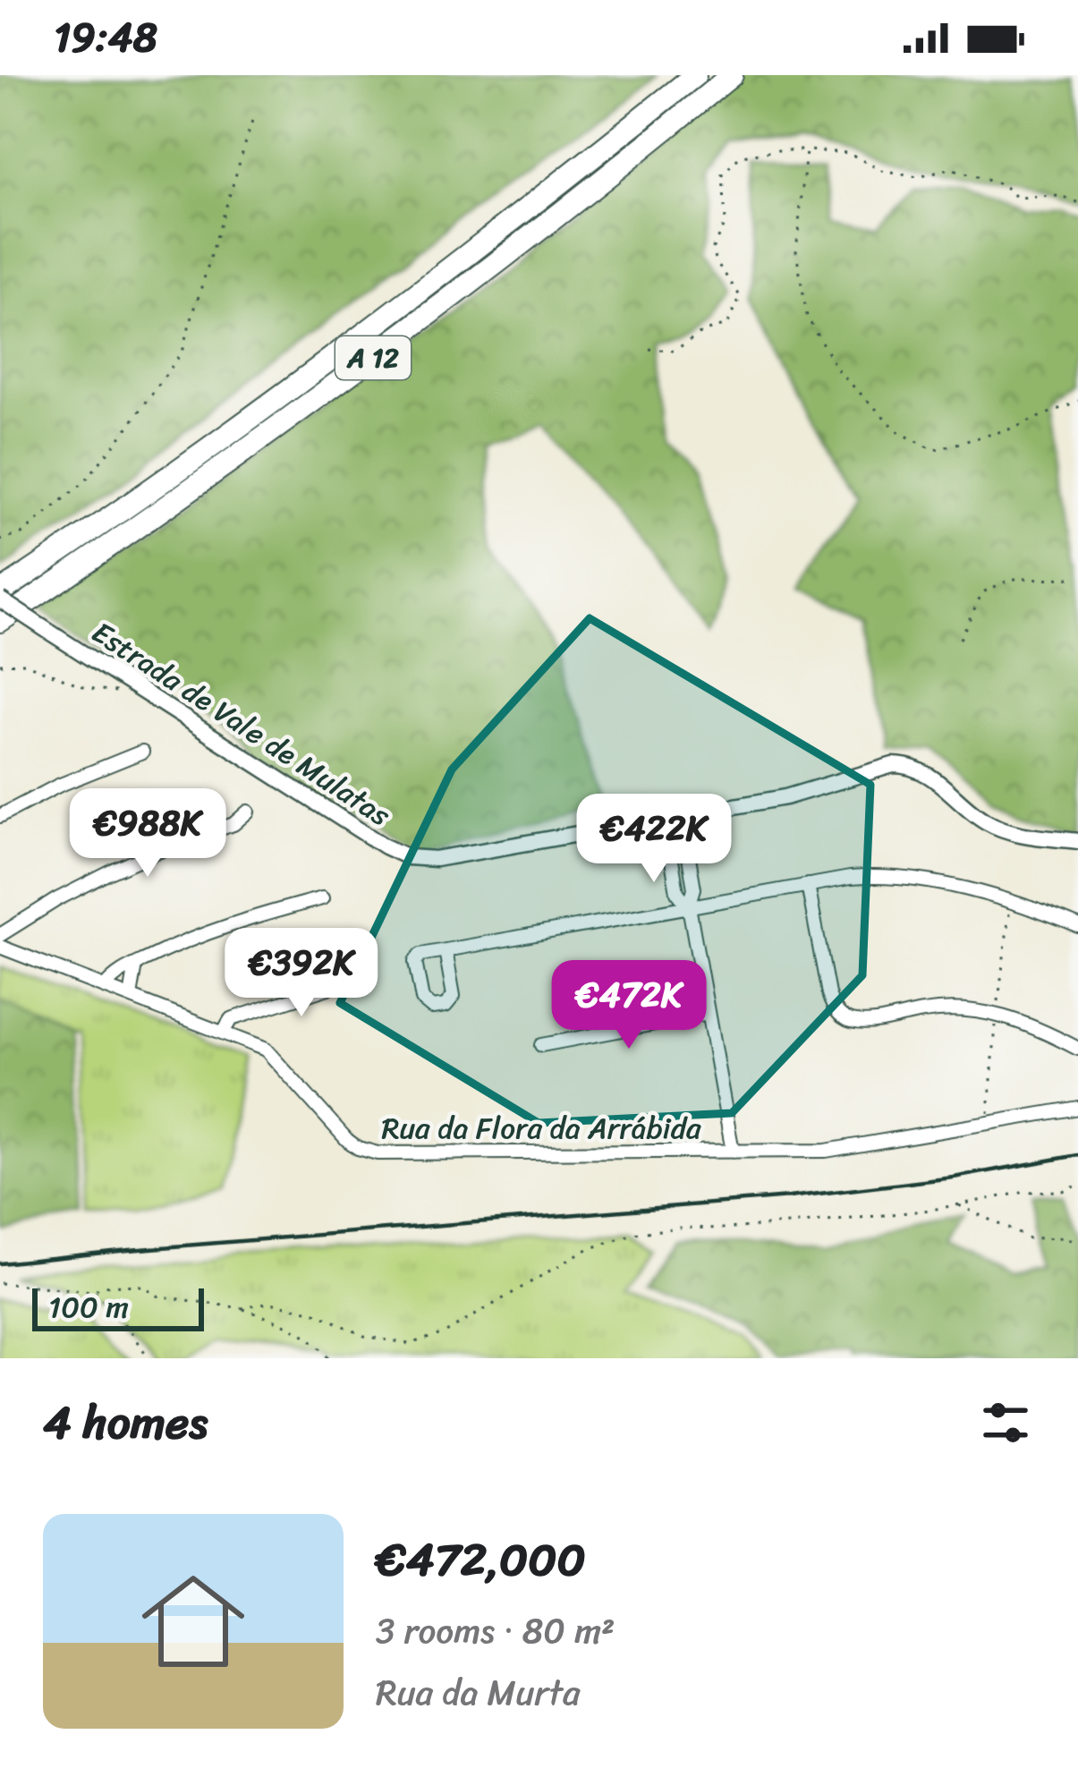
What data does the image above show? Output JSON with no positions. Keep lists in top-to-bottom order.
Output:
{
  "streets": {
    "highway": ["A 12"],
    "street": ["Estrada de Vale de Mulatas", "Rua da Flora da Arrábida"]
  },
  "crossings": [
    ["A 12", "Estrada de Vale de Mulatas"]
  ],
  "scale_bar": "100 m",
  "page": {
    "status": "19:48",
    "price": [
      "€988K",
      "€422K",
      "€392K",
      "€472K"
    ],
    "scale": "100 m",
    "heading": "4 homes",
    "list": [
      {
        "name": "€472,000",
        "note": "3 rooms · 80 m² · Rua da Murta"
      }
    ]
  }
}
